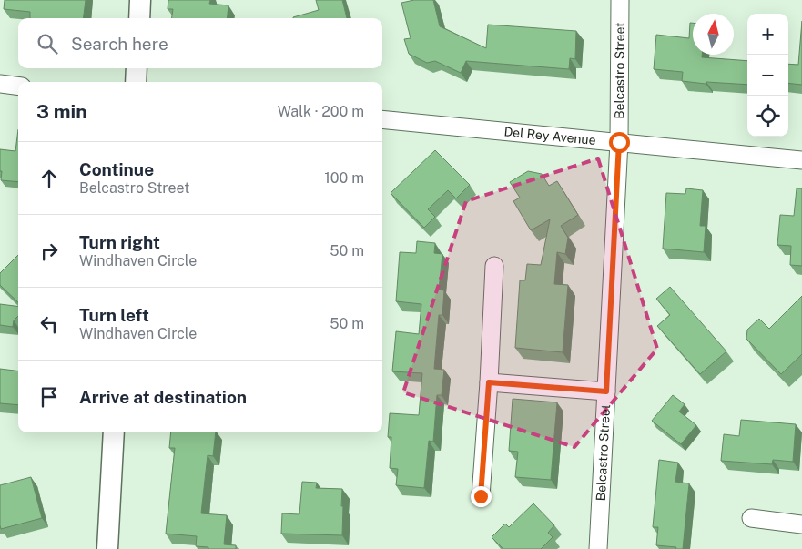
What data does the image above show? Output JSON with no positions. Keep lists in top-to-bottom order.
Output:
{
  "streets": {
    "street": ["Belcastro Street", "Del Rey Avenue"]
  },
  "crossings": [
    ["Belcastro Street", "Del Rey Avenue"]
  ],
  "north": "top",
  "page": {
    "map_buttons": ["+", "−"],
    "search": "Search here",
    "heading": ["3 min", "Walk · 200 m"],
    "list": [
      ["Continue", "Belcastro Street", "100 m"],
      ["Turn right", "Windhaven Circle", "50 m"],
      ["Turn left", "Windhaven Circle", "50 m"],
      "Arrive at destination"
    ]
  }
}
